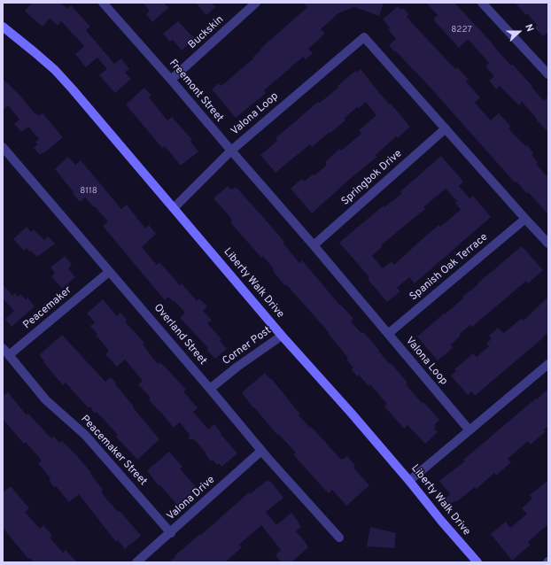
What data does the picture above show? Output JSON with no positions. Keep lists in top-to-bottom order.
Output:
{
  "streets": {
    "street": [
      "Buckskin",
      "Freemont Street",
      "Valona Loop",
      "Springbok Drive",
      "Spanish Oak Terrace",
      "Liberty Walk Drive",
      "Peacemaker",
      "Overland Street",
      "Corner Post",
      "Peacemaker Street",
      "Valona Drive"
    ]
  },
  "crossings": [
    ["Buckskin", "Freemont Street"],
    ["Freemont Street", "Valona Loop"],
    ["Valona Loop", "Springbok Drive"],
    ["Valona Loop", "Spanish Oak Terrace"],
    ["Liberty Walk Drive", "Corner Post"],
    ["Peacemaker", "Overland Street"],
    ["Peacemaker", "Peacemaker Street"],
    ["Overland Street", "Corner Post"],
    ["Overland Street", "Valona Drive"],
    ["Peacemaker Street", "Valona Drive"]
  ],
  "house_numbers": ["8227", "8118"],
  "north": "right"
}
